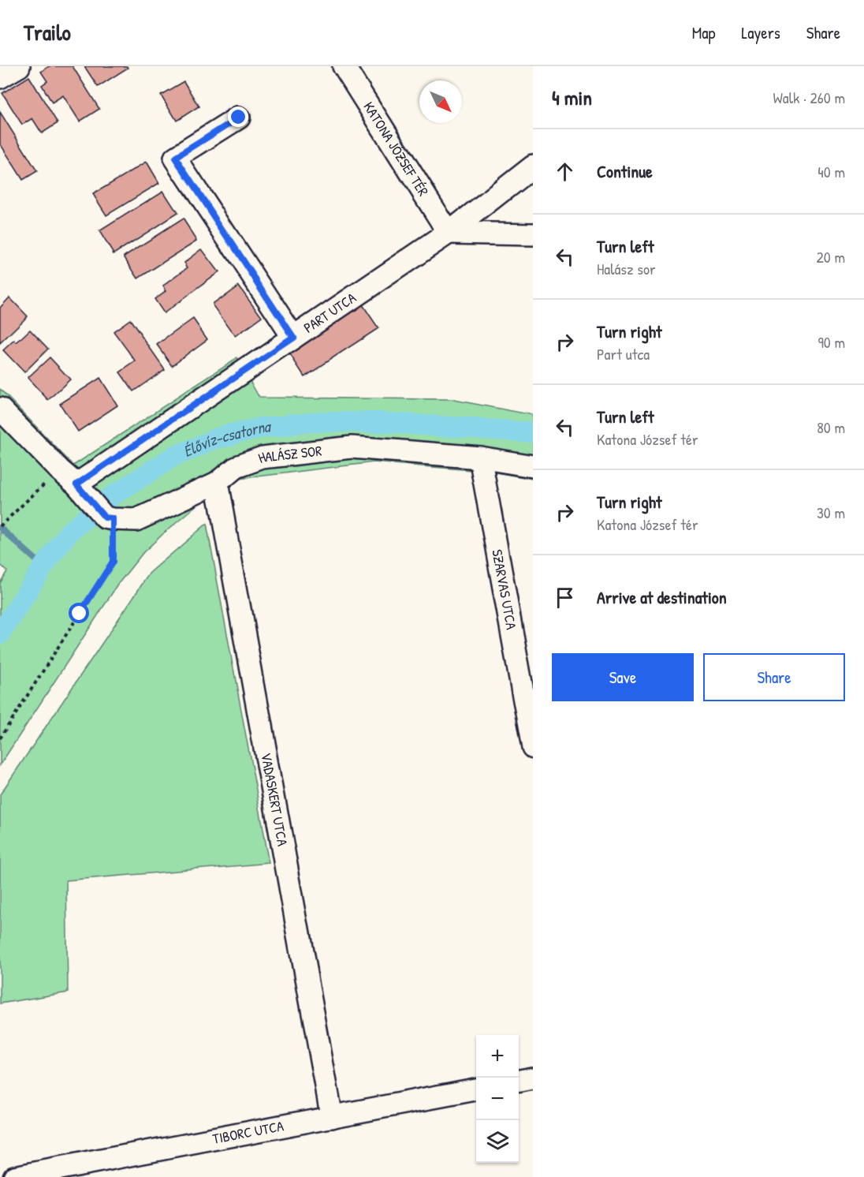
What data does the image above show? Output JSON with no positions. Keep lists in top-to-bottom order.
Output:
{
  "streets": {
    "street": [
      "KATONA JÓZSEF TÉR",
      "PART UTCA",
      "HALÁSZ SOR",
      "SZARVAS UTCA",
      "VADASKERT UTCA",
      "TIBORC UTCA"
    ]
  },
  "crossings": [
    ["KATONA JÓZSEF TÉR", "PART UTCA"],
    ["HALÁSZ SOR", "SZARVAS UTCA"],
    ["HALÁSZ SOR", "VADASKERT UTCA"],
    ["VADASKERT UTCA", "TIBORC UTCA"]
  ],
  "water": ["Élővíz-csatorna"],
  "north": "bottom right",
  "page": {
    "header": "Trailo",
    "nav": ["Map", "Layers", "Share"],
    "heading": ["4 min", "Walk · 260 m"],
    "list": [
      ["Continue", "40 m"],
      ["Turn left", "Halász sor", "20 m"],
      ["Turn right", "Part utca", "90 m"],
      ["Turn left", "Katona József tér", "80 m"],
      ["Turn right", "Katona József tér", "30 m"],
      "Arrive at destination"
    ],
    "buttons": ["Save", "Share"],
    "map_buttons": ["+", "−"]
  }
}
